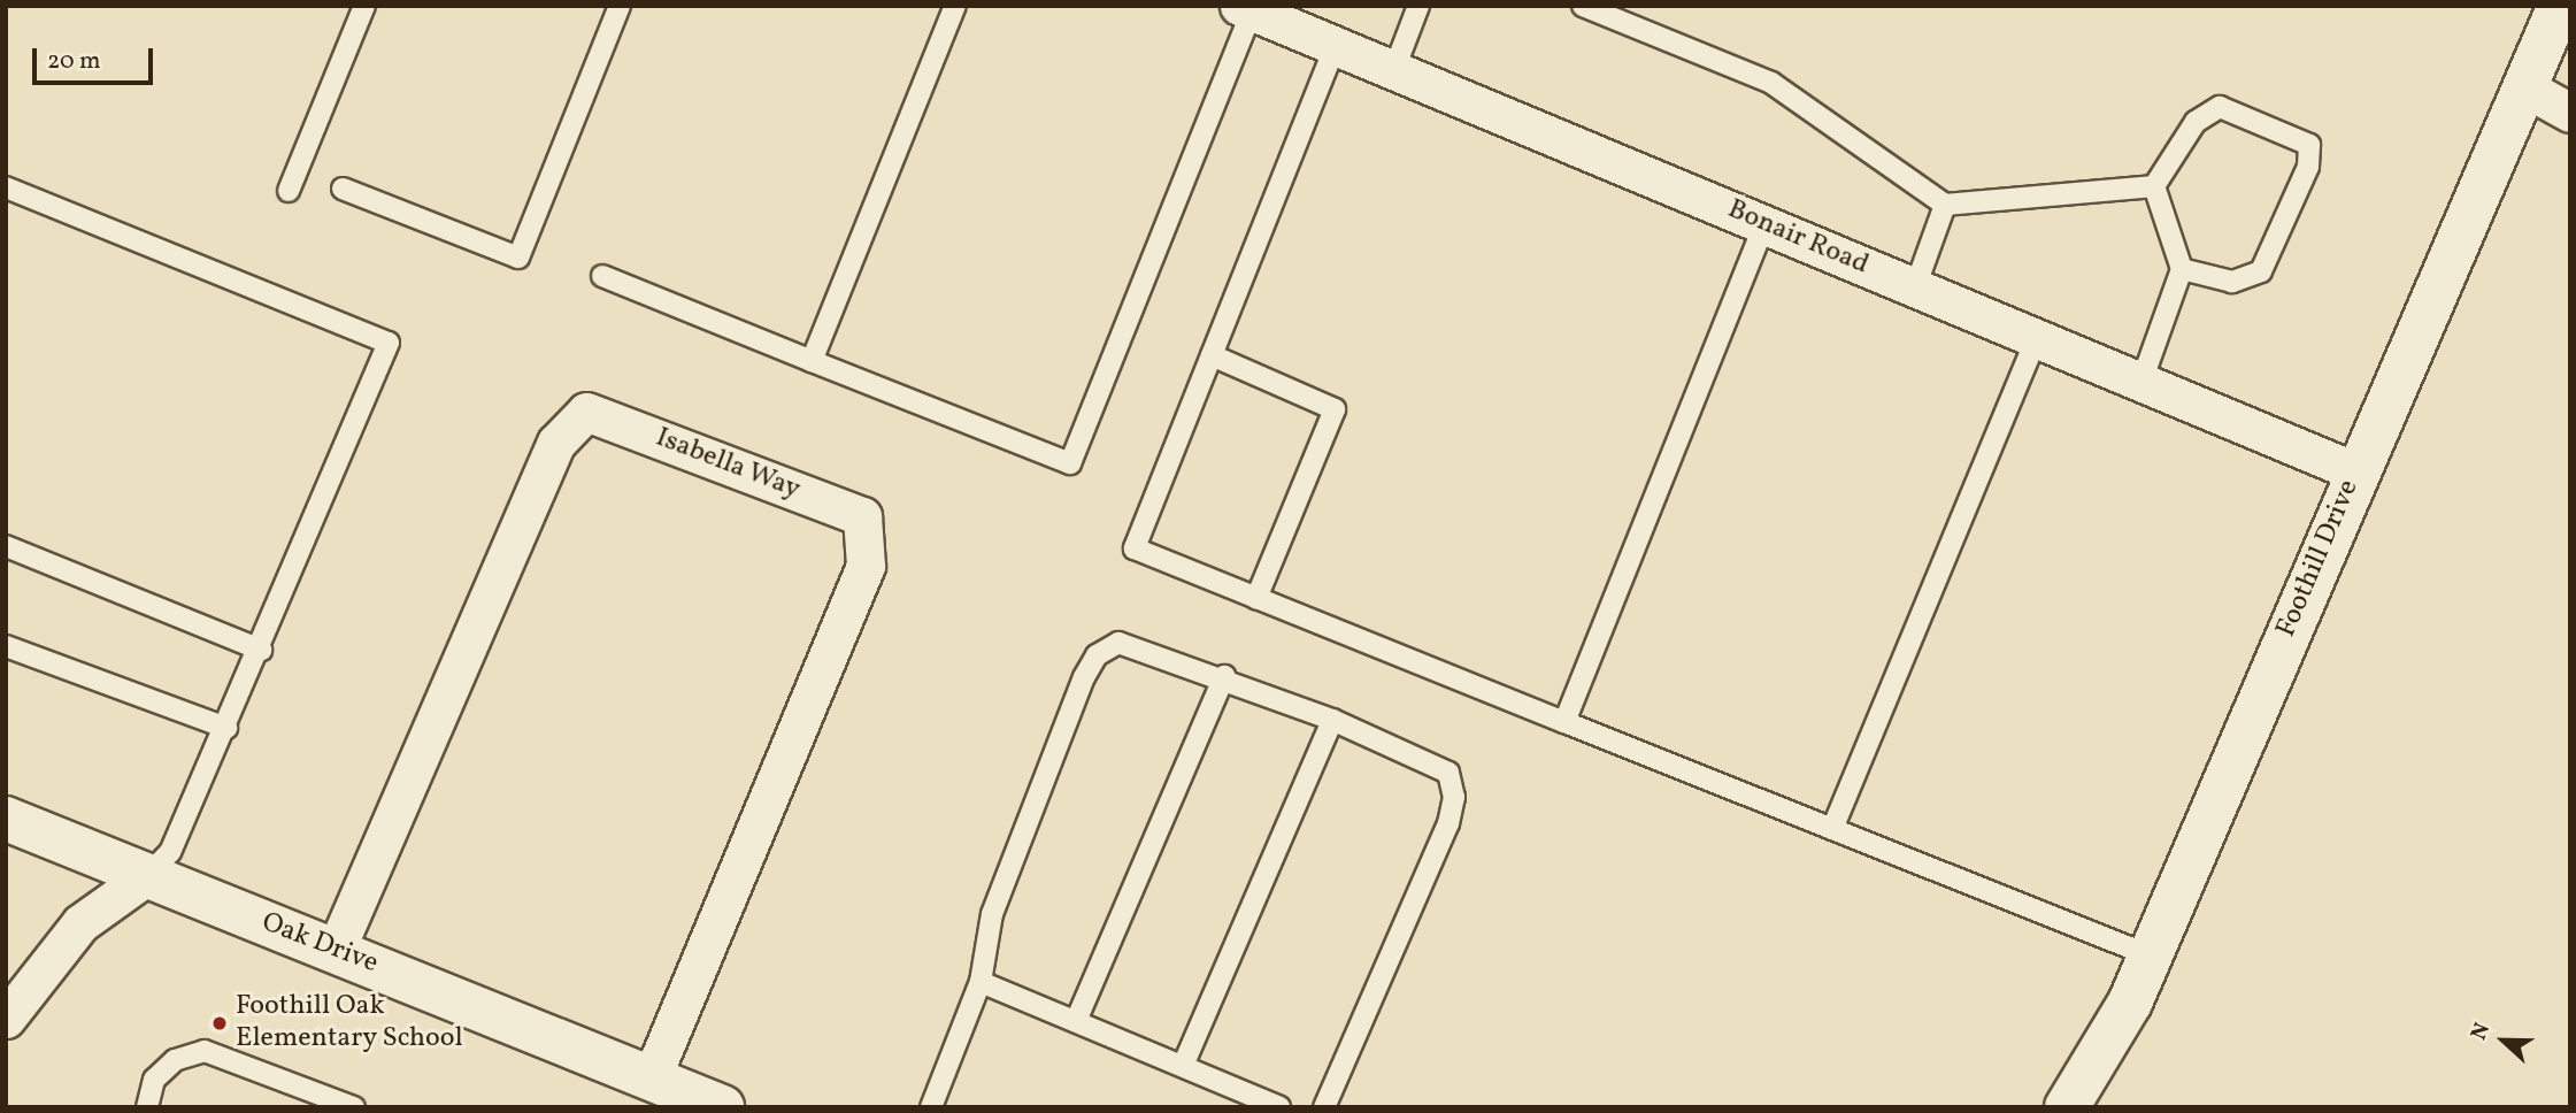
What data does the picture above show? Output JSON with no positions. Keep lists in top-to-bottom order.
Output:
{
  "streets": {
    "street": [
      "Bonair Road",
      "Isabella Way",
      "Foothill Drive",
      "Oak Drive"
    ]
  },
  "crossings": [
    ["Bonair Road", "Foothill Drive"],
    ["Isabella Way", "Oak Drive"]
  ],
  "places": ["Foothill Oak Elementary School"],
  "scale_bar": "20 m",
  "north": "left"
}
